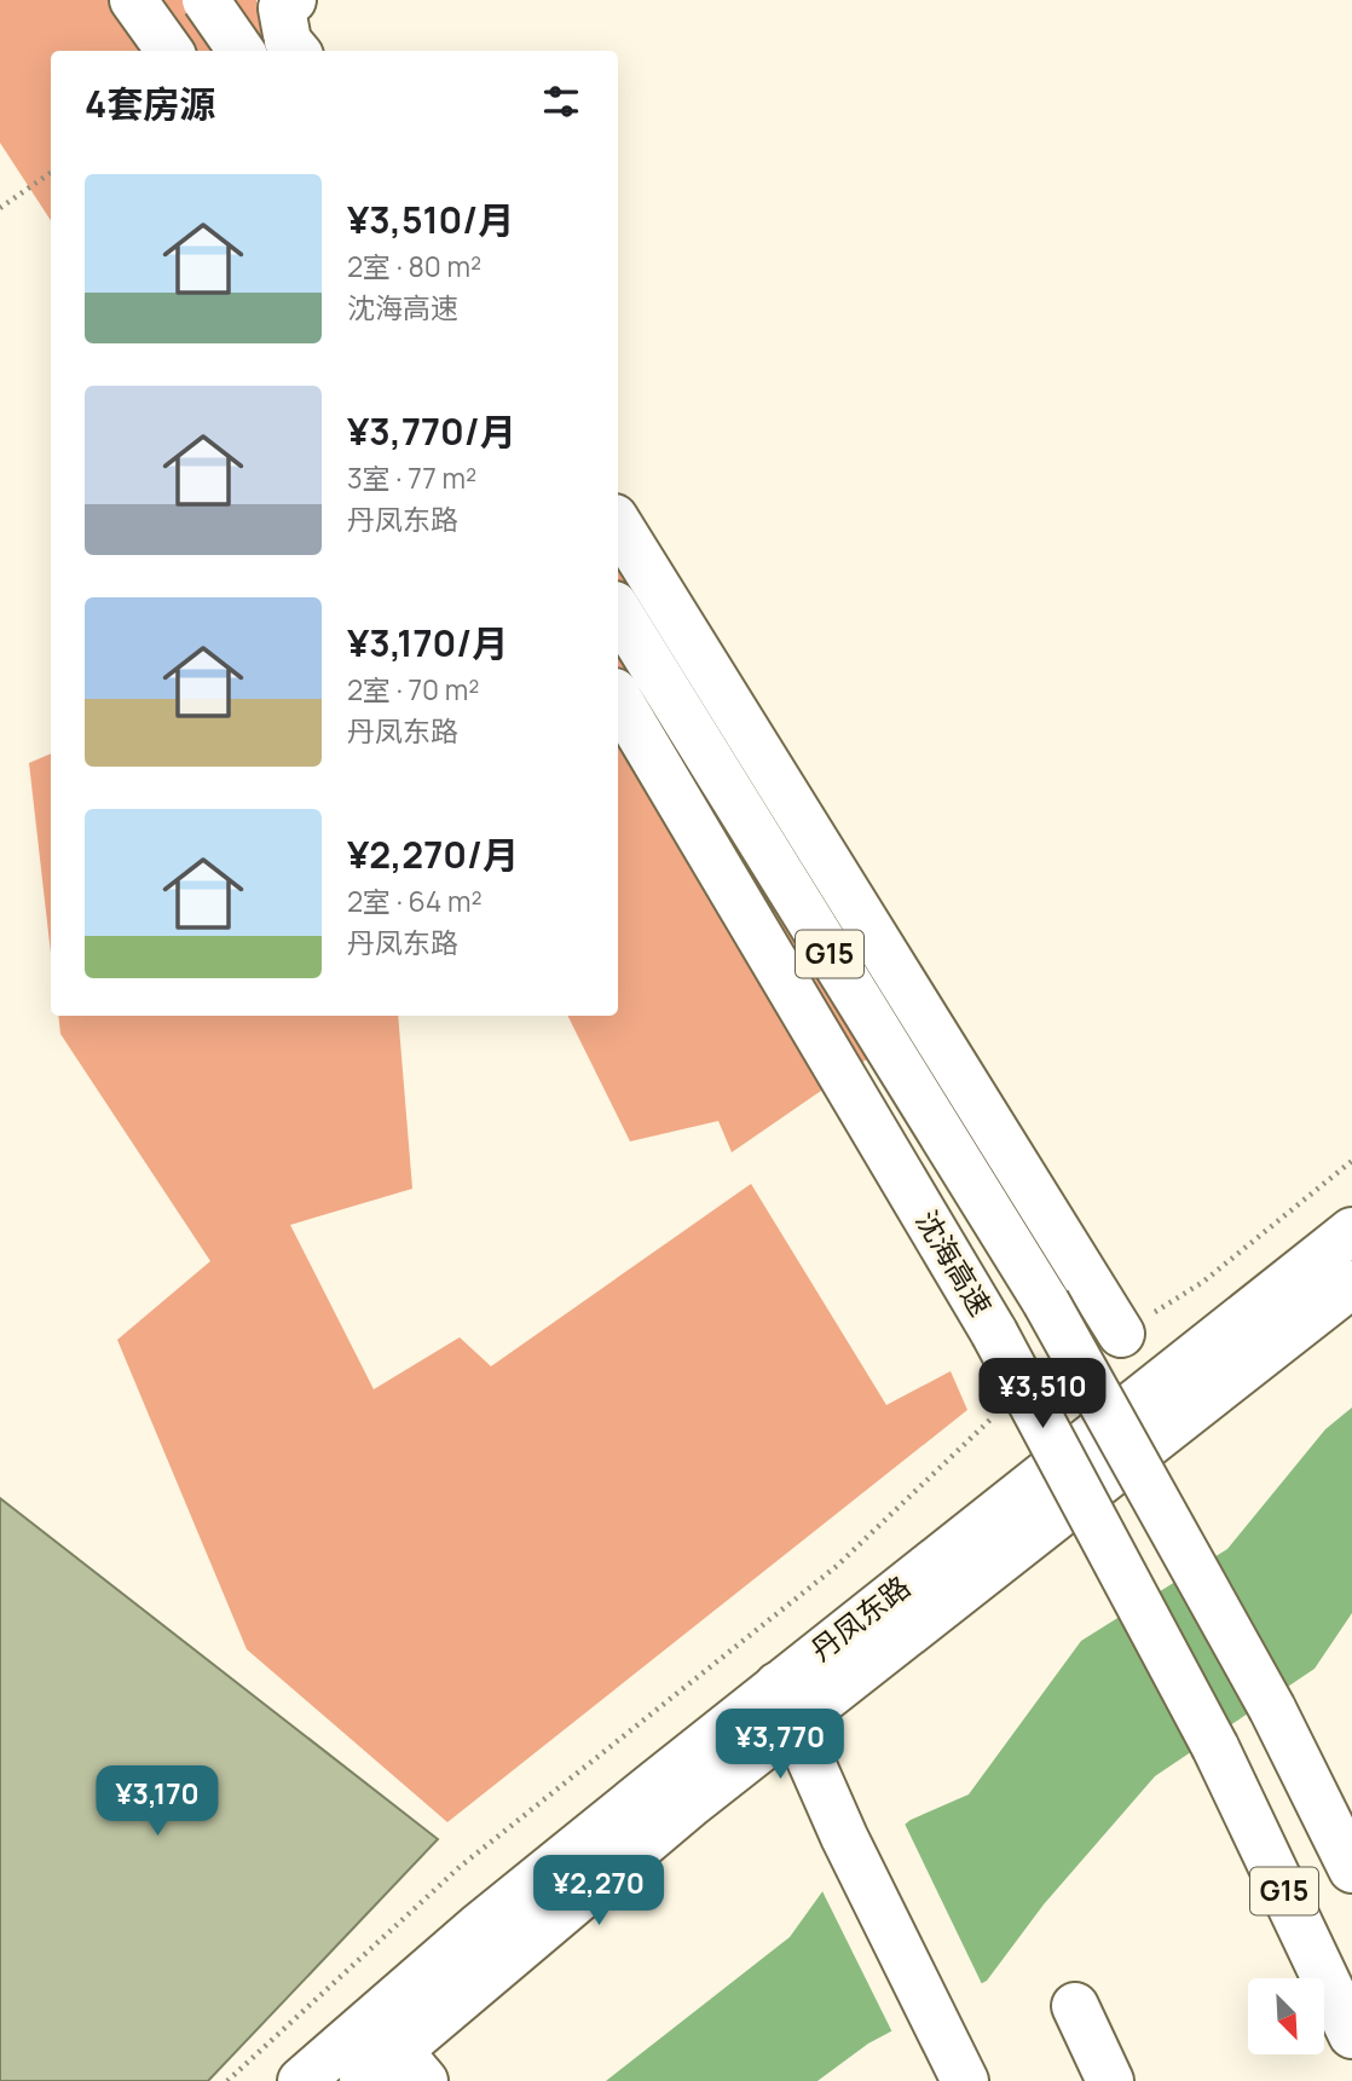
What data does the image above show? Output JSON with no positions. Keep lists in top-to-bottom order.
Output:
{
  "streets": {
    "main road": ["G15", "沈海高速", "丹凤东路"]
  },
  "north": "bottom right",
  "page": {
    "heading": "4套房源",
    "list": [
      {
        "name": "¥3,510/月",
        "note": "2室 · 80 m² · 沈海高速"
      },
      {
        "name": "¥3,770/月",
        "note": "3室 · 77 m² · 丹凤东路"
      },
      {
        "name": "¥3,170/月",
        "note": "2室 · 70 m² · 丹凤东路"
      },
      {
        "name": "¥2,270/月",
        "note": "2室 · 64 m² · 丹凤东路"
      }
    ],
    "price": [
      "¥3,510",
      "¥3,770",
      "¥3,170",
      "¥2,270"
    ]
  }
}
